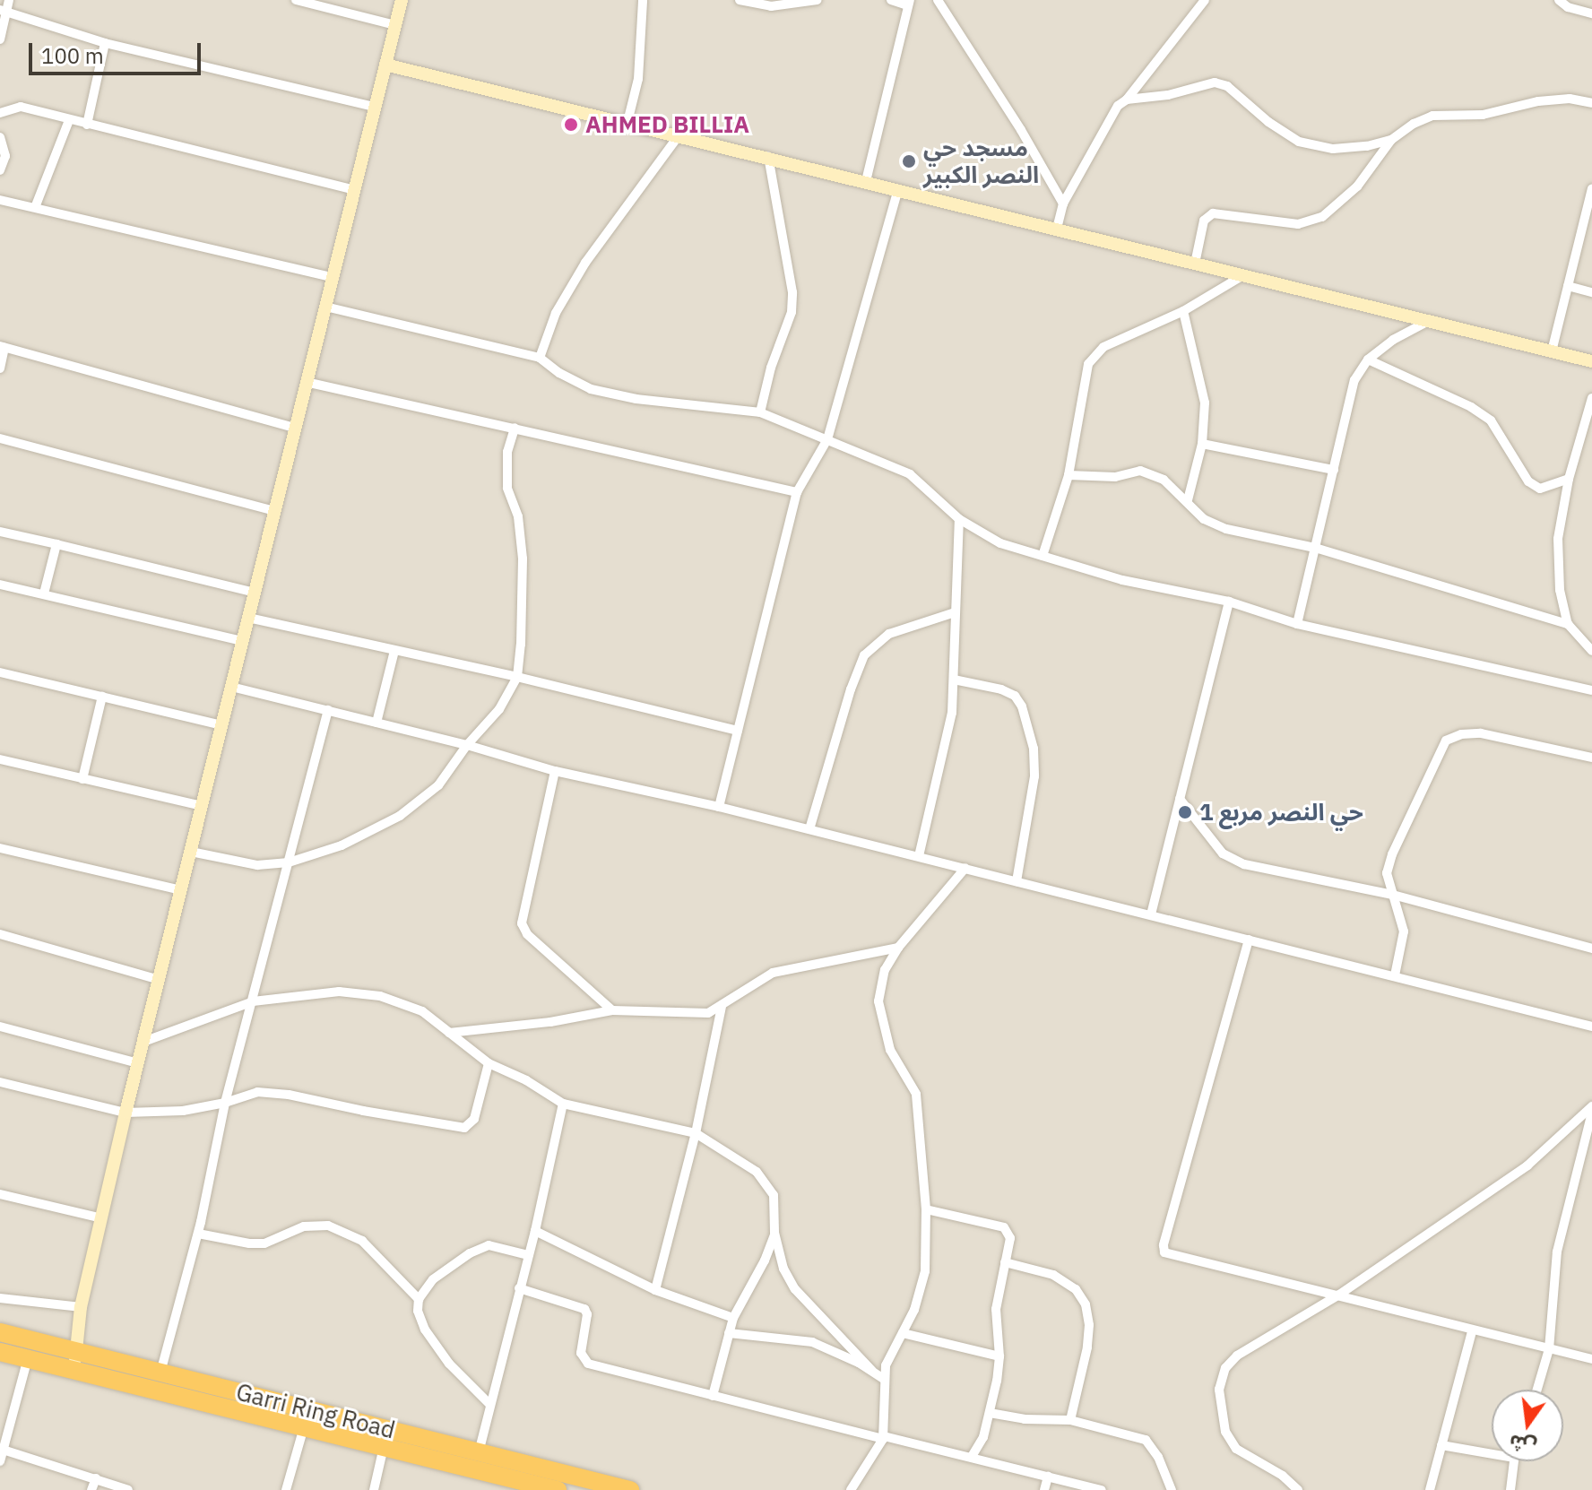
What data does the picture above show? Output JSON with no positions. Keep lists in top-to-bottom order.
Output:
{
  "streets": {
    "highway": ["Garri Ring Road"]
  },
  "places": ["AHMED BILLIA", "مسجد حي النصر الكبير", "حي النصر مربع 1"],
  "scale_bar": "100 m",
  "north": "bottom"
}
